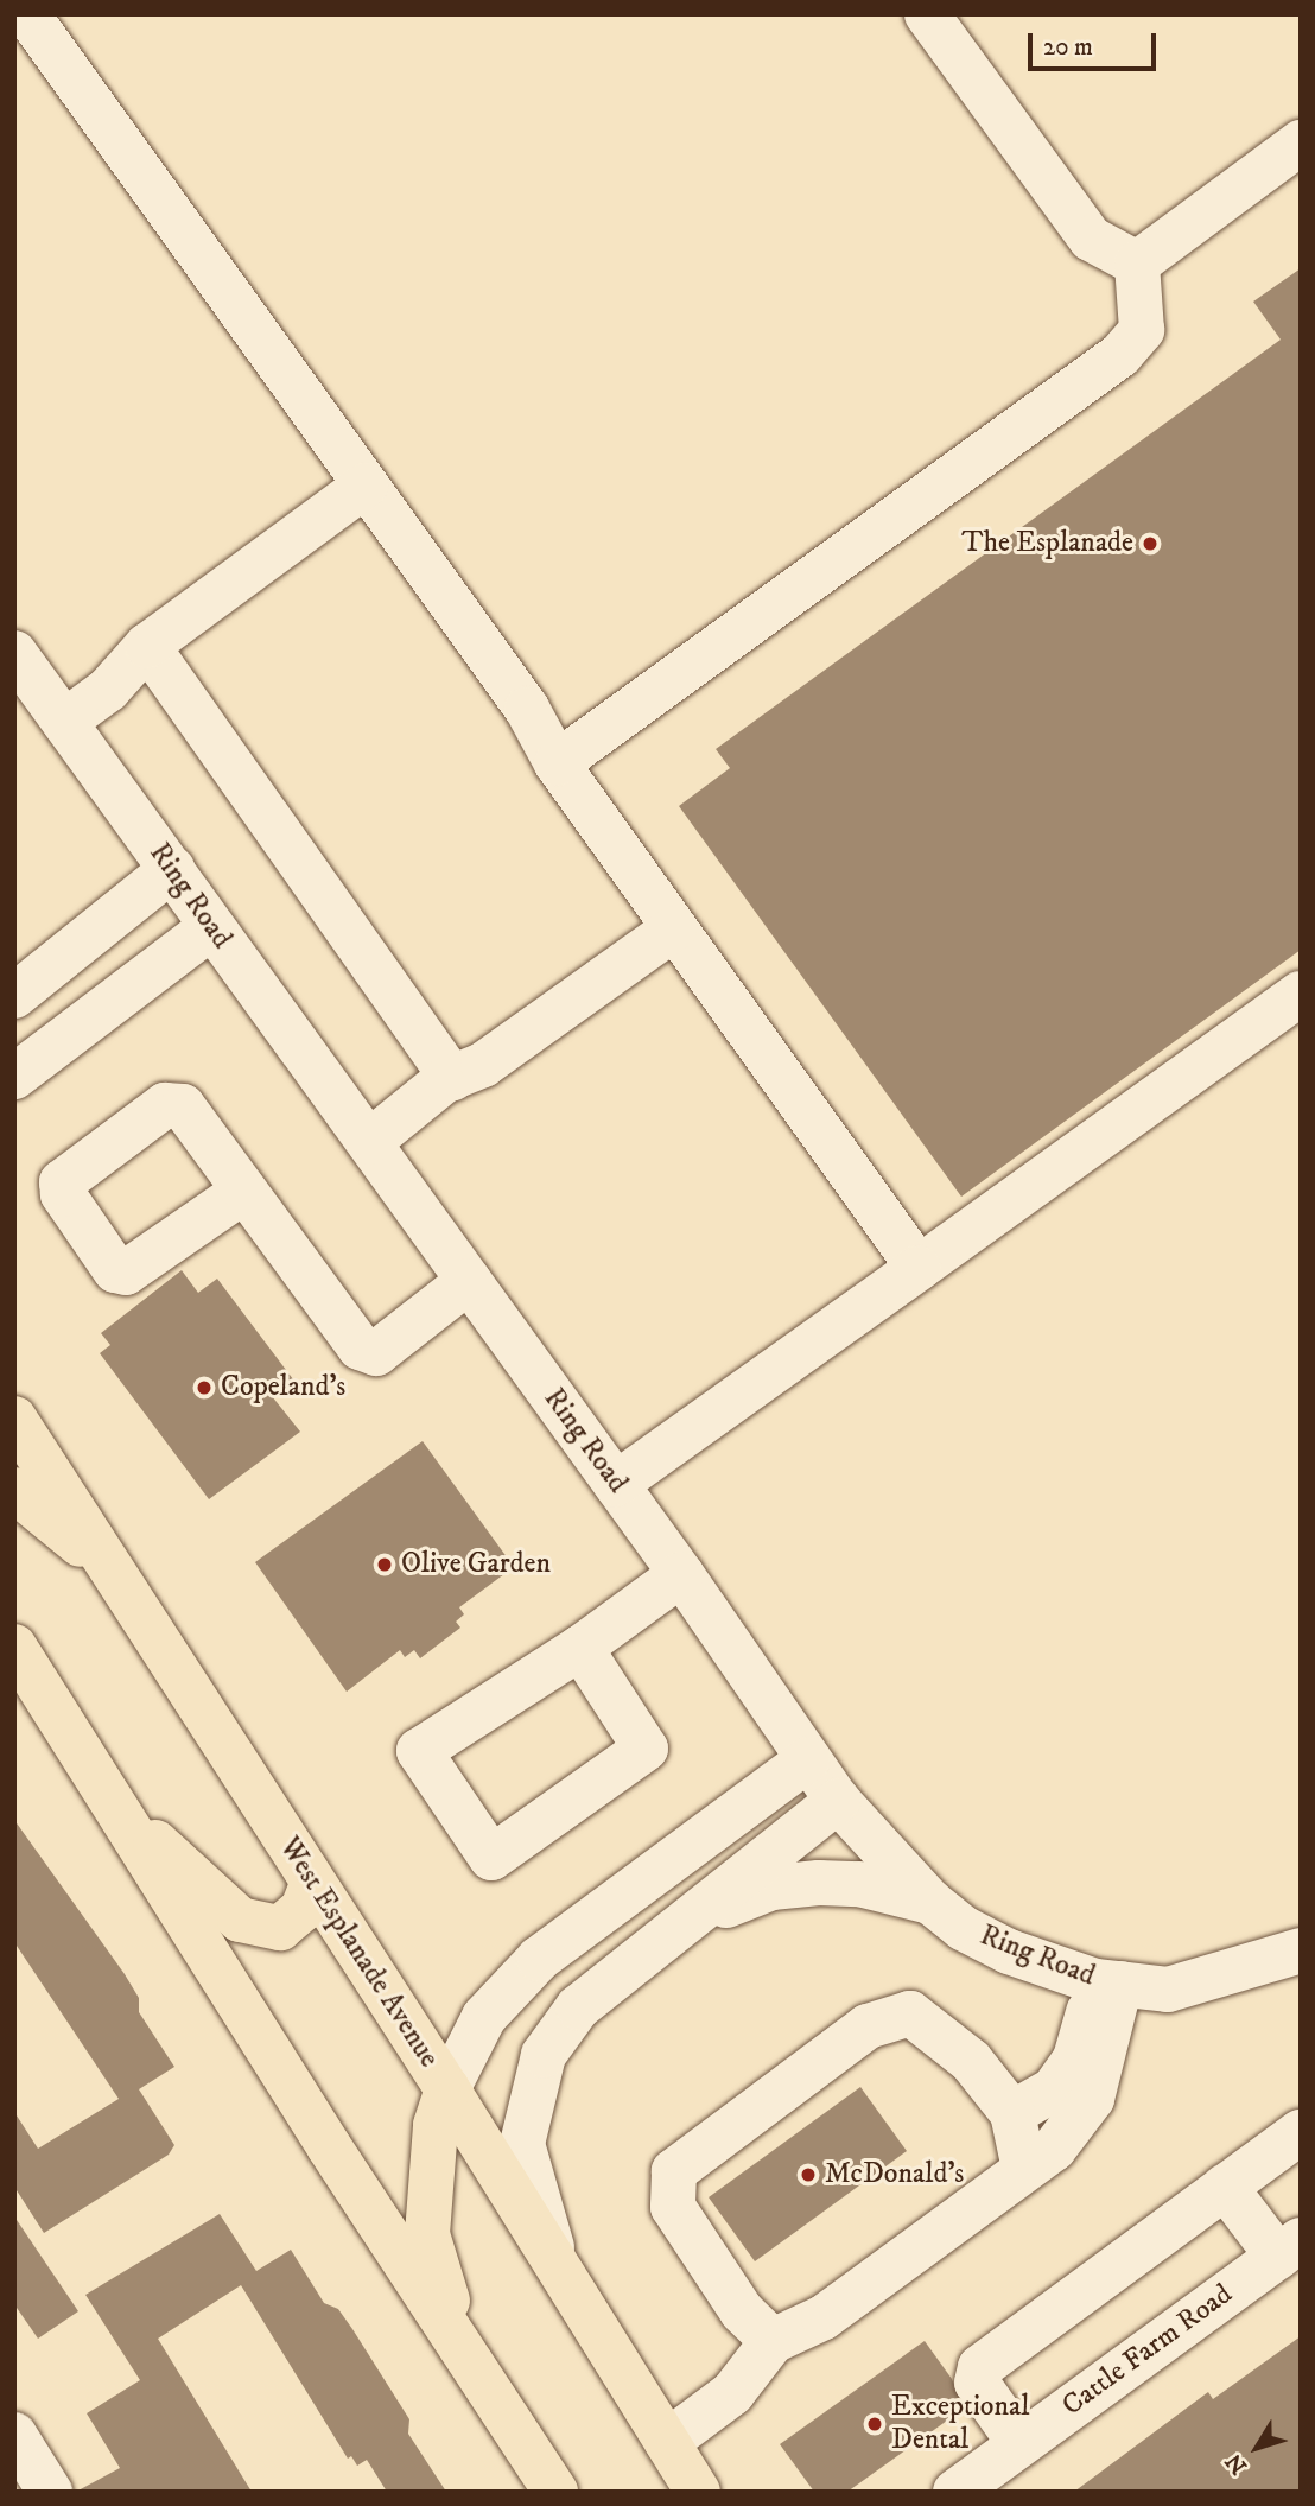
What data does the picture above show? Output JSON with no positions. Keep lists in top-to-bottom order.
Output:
{
  "streets": {
    "main road": ["West Esplanade Avenue"],
    "street": ["Ring Road", "Cattle Farm Road"]
  },
  "places": [
    "The Esplanade",
    "Copeland's",
    "Olive Garden",
    "McDonald's",
    "Exceptional Dental"
  ],
  "scale_bar": "20 m",
  "north": "bottom left"
}
